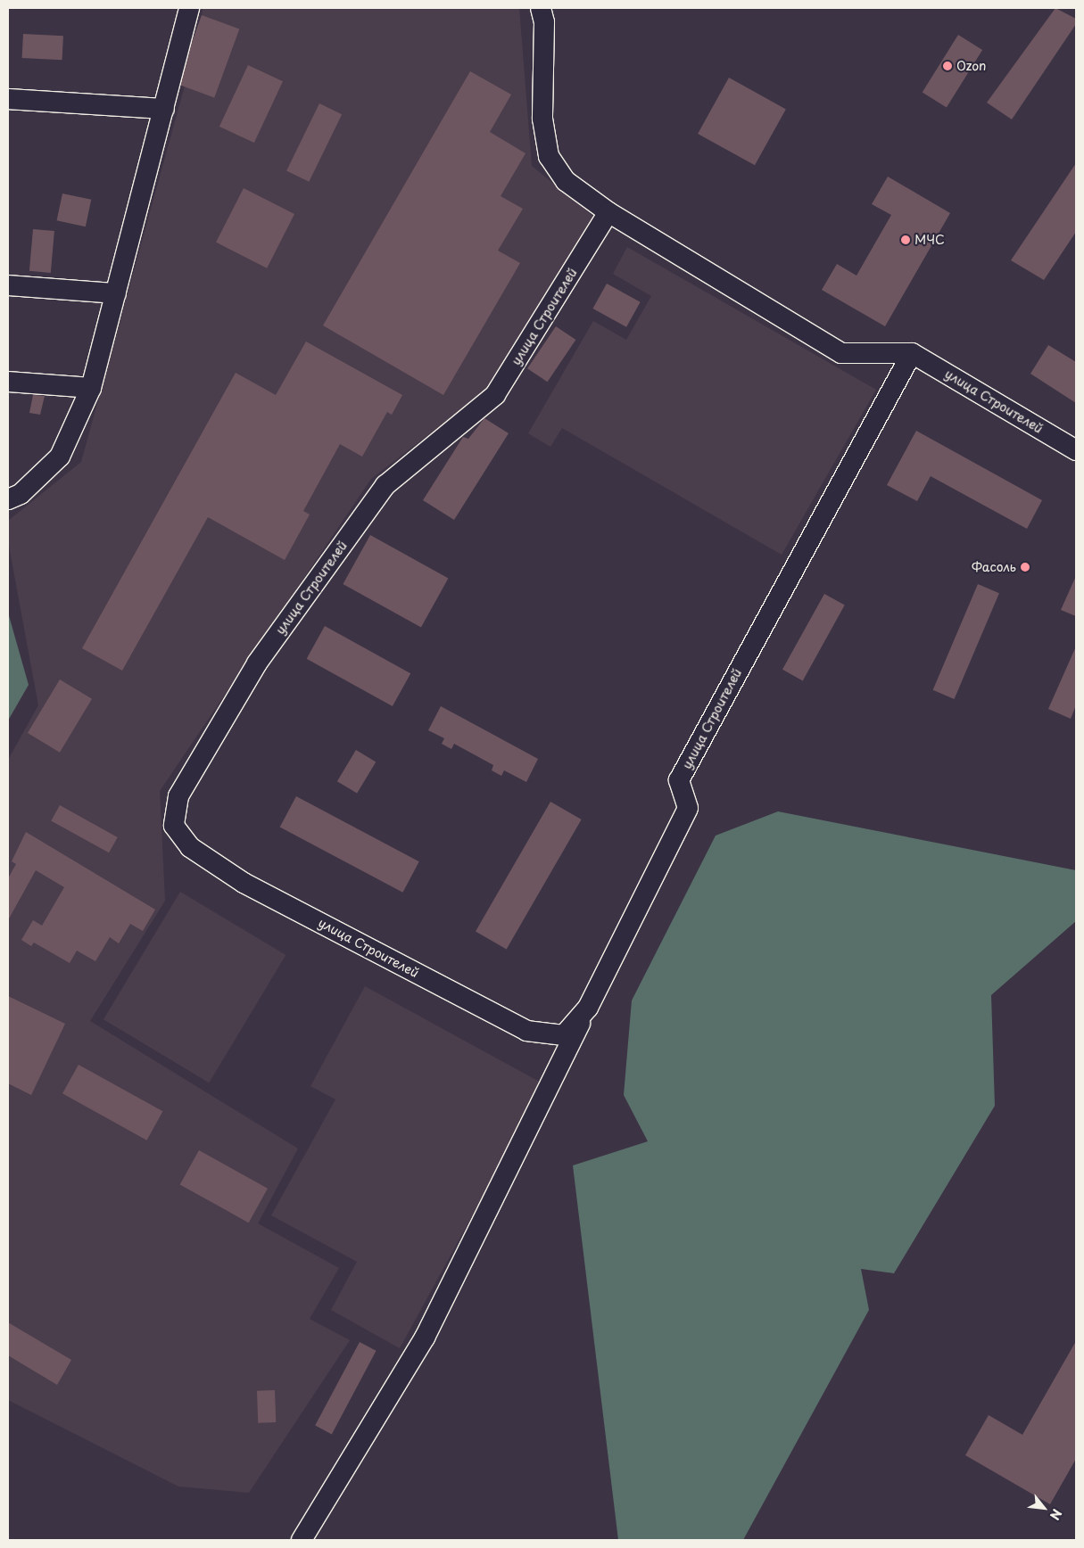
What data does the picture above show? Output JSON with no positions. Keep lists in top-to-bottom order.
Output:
{
  "streets": {
    "street": ["улица Строителей"]
  },
  "places": ["Ozon", "МЧС", "Фасоль"],
  "north": "bottom right"
}
